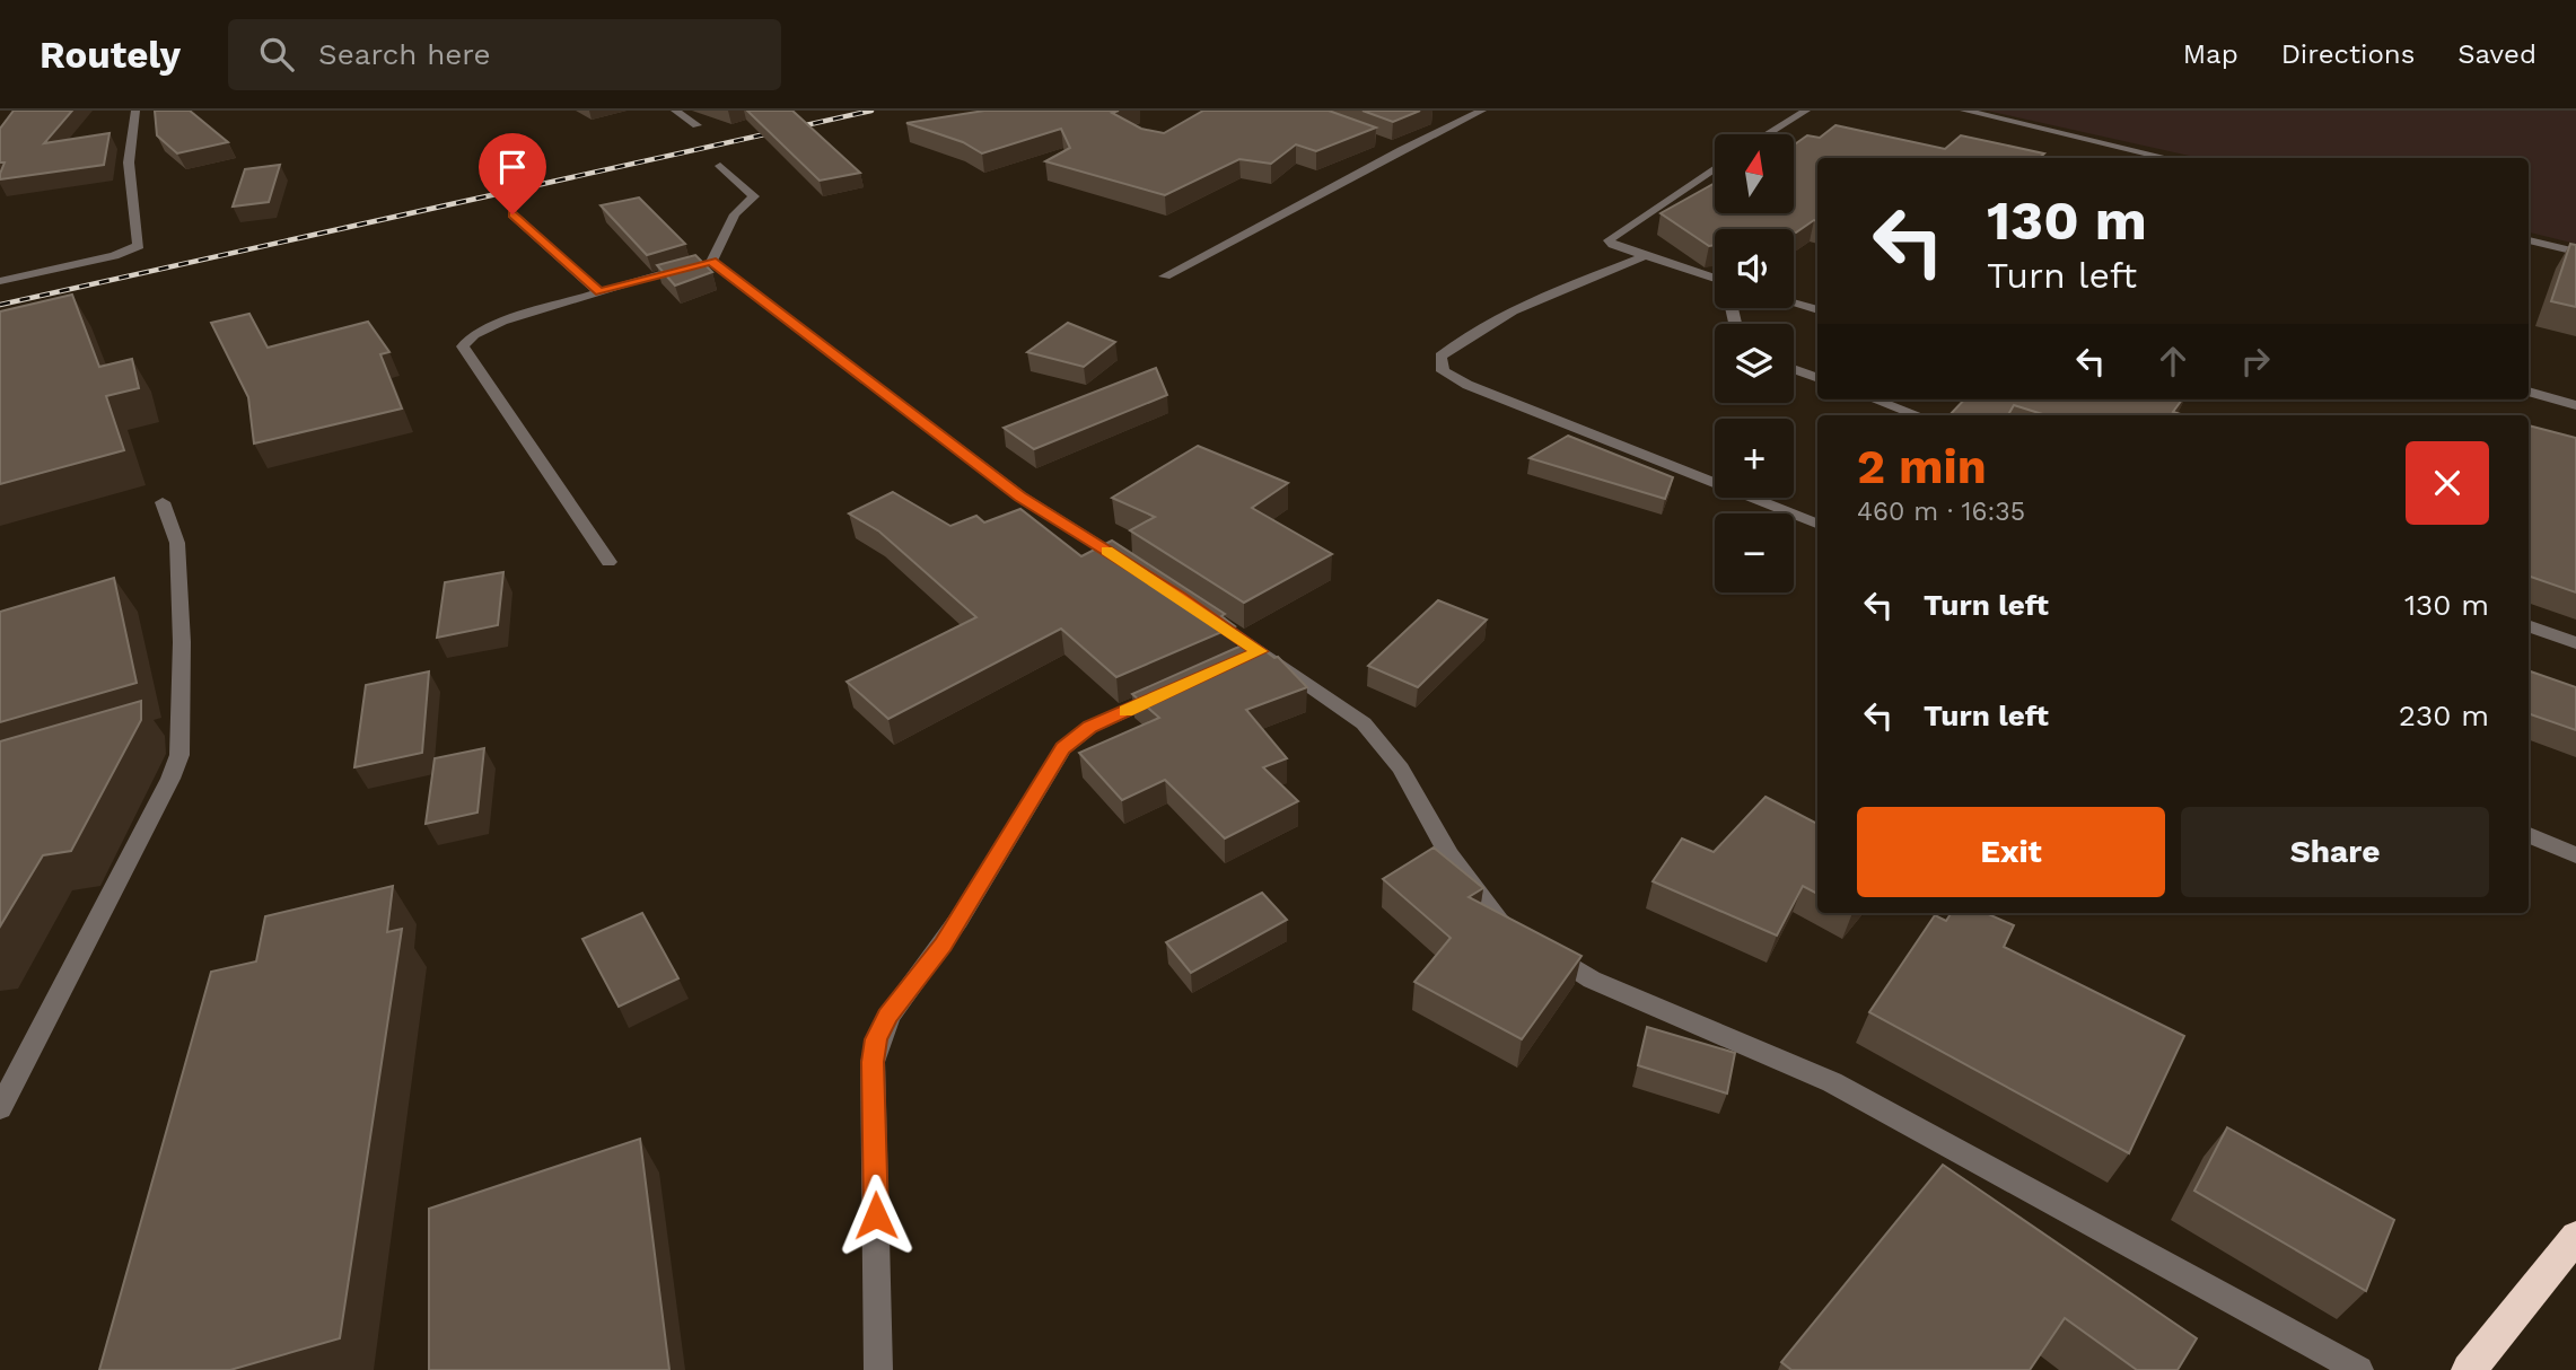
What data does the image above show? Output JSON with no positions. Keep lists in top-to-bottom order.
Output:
{
  "north": "top",
  "page": {
    "header": "Routely",
    "search": "Search here",
    "nav": ["Map", "Directions", "Saved"],
    "map_buttons": ["+", "−"],
    "turn": ["130 m", "Turn left"],
    "heading": ["2 min", "460 m · 16:35"],
    "list": [
      {
        "name": "Turn left",
        "value": "130 m"
      },
      {
        "name": "Turn left",
        "value": "230 m"
      }
    ],
    "buttons": ["Exit", "Share"]
  }
}
